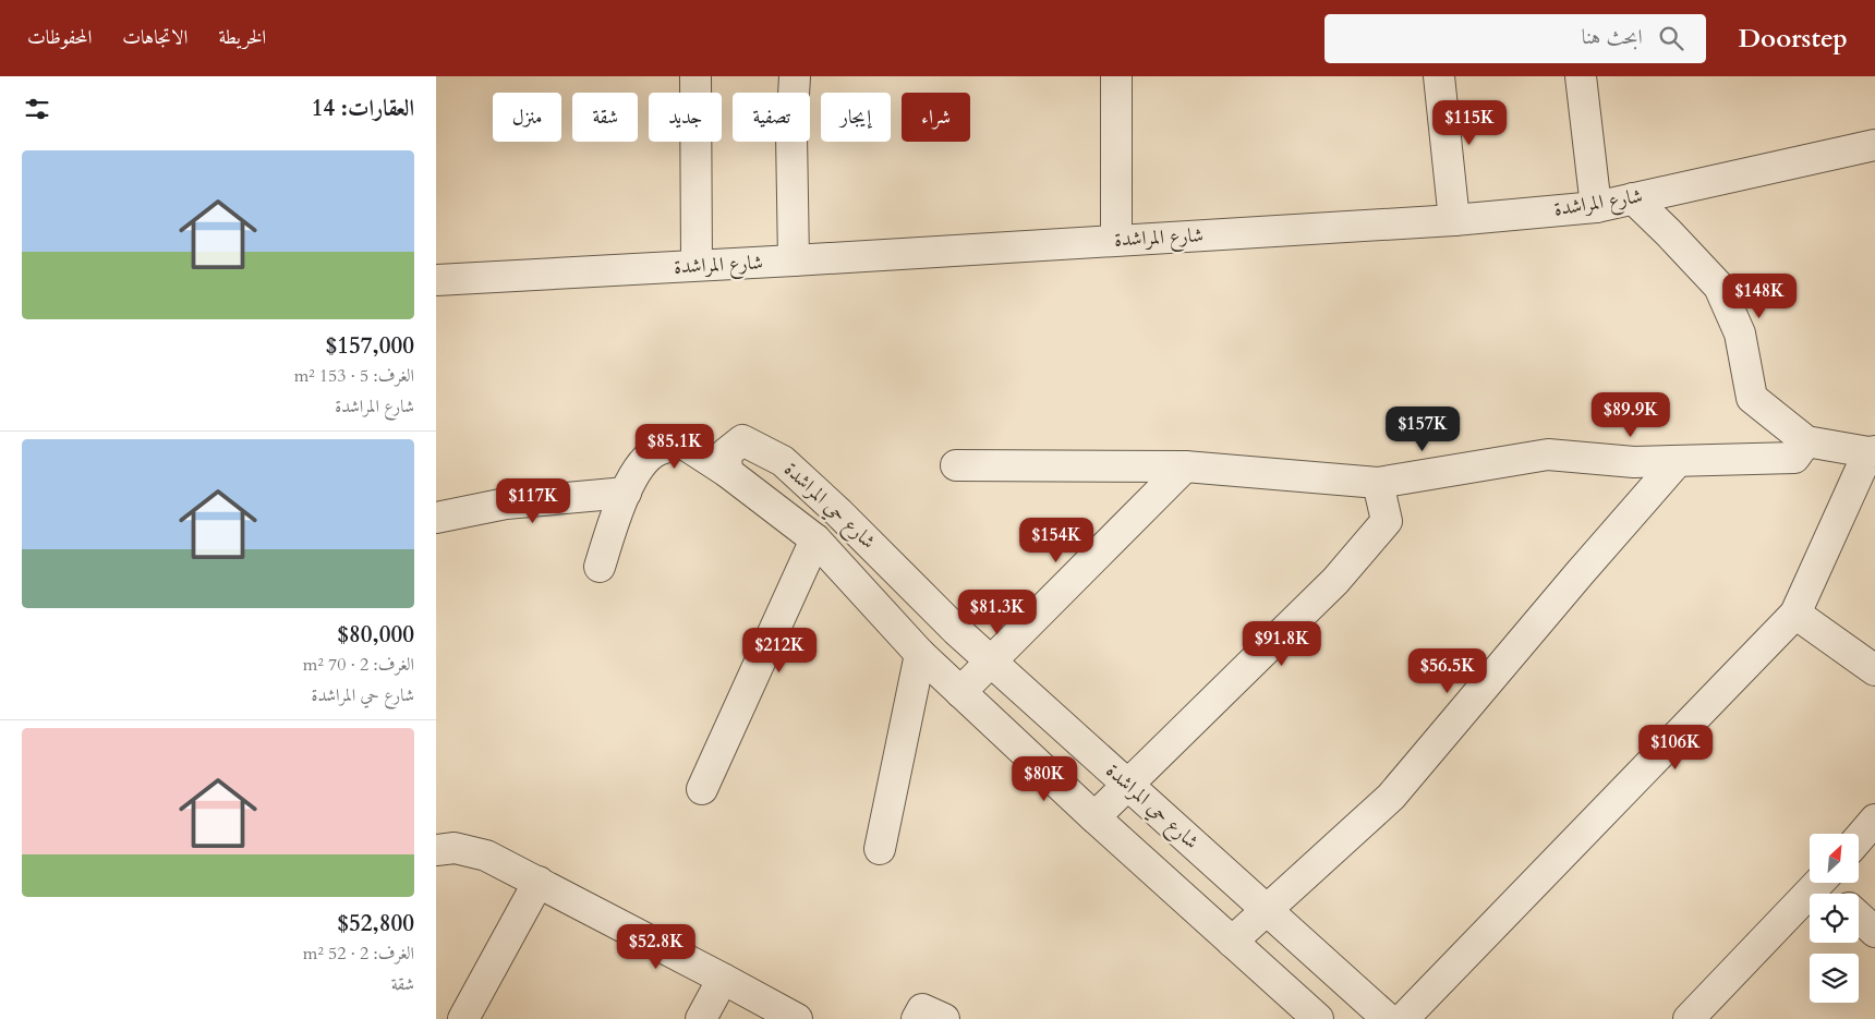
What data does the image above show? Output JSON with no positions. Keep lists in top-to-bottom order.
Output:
{
  "streets": {
    "street": ["شارع المراشدة", "شارع حي المراشدة"]
  },
  "north": "top right",
  "page": {
    "header": "Doorstep",
    "search": "ابحث هنا",
    "nav": ["الخريطة", "الاتجاهات", "المحفوظات"],
    "heading": "العقارات: 14",
    "chip": [
      "شراء",
      "إيجار",
      "تصفية",
      "جديد",
      "شقة",
      "منزل"
    ],
    "price": [
      "$115K",
      "$148K",
      "$89.9K",
      "$157K",
      "$85.1K",
      "$117K",
      "$154K",
      "$81.3K",
      "$91.8K",
      "$212K",
      "$56.5K",
      "$106K",
      "$80K",
      "$52.8K"
    ],
    "list": [
      {
        "name": "$157,000",
        "note": "الغرف: 5 · 153 m² · شارع المراشدة"
      },
      {
        "name": "$80,000",
        "note": "الغرف: 2 · 70 m² · شارع حي المراشدة"
      },
      {
        "name": "$52,800",
        "note": "الغرف: 2 · 52 m² · شقة"
      }
    ]
  }
}
